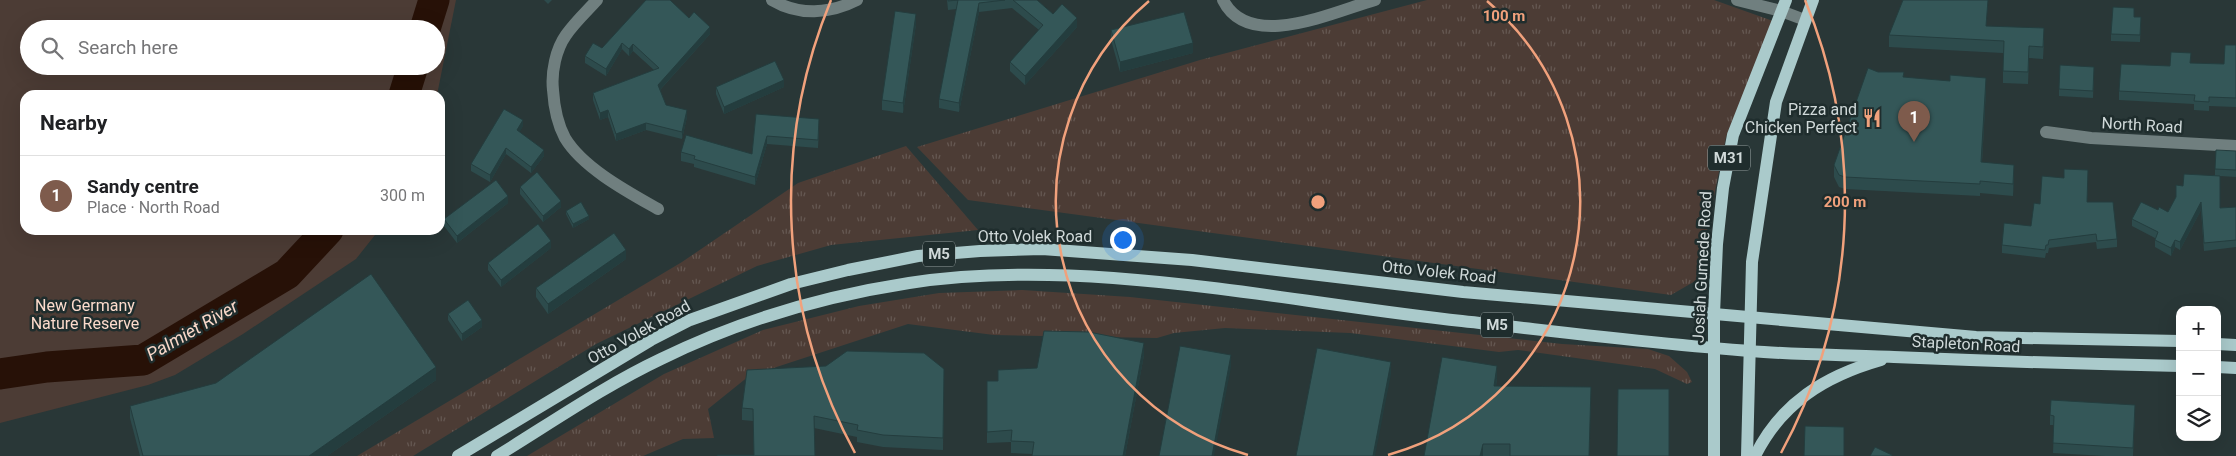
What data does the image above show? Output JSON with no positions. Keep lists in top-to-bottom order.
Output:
{
  "streets": {
    "main road": [
      "M31",
      "Otto Volek Road",
      "M5",
      "Josiah Gumede Road",
      "Stapleton Road"
    ],
    "street": ["North Road"]
  },
  "crossings": [
    ["M31", "M5"],
    ["M31", "Stapleton Road"],
    ["Otto Volek Road", "M5"],
    ["Otto Volek Road", "Josiah Gumede Road"],
    ["M5", "Josiah Gumede Road"],
    ["M5", "Stapleton Road"]
  ],
  "water": ["Palmiet River"],
  "parks": ["New Germany Nature Reserve"],
  "places": {
    "restaurant": ["Pizza and Chicken Perfect"]
  },
  "page": {
    "search": "Search here",
    "heading": "Nearby",
    "pins": "1",
    "list": [
      {
        "mark": "1",
        "name": "Sandy centre",
        "note": "Place · North Road",
        "value": "300 m"
      }
    ],
    "map_buttons": ["+", "−"]
  },
  "rings": ["100 m", "200 m"]
}
